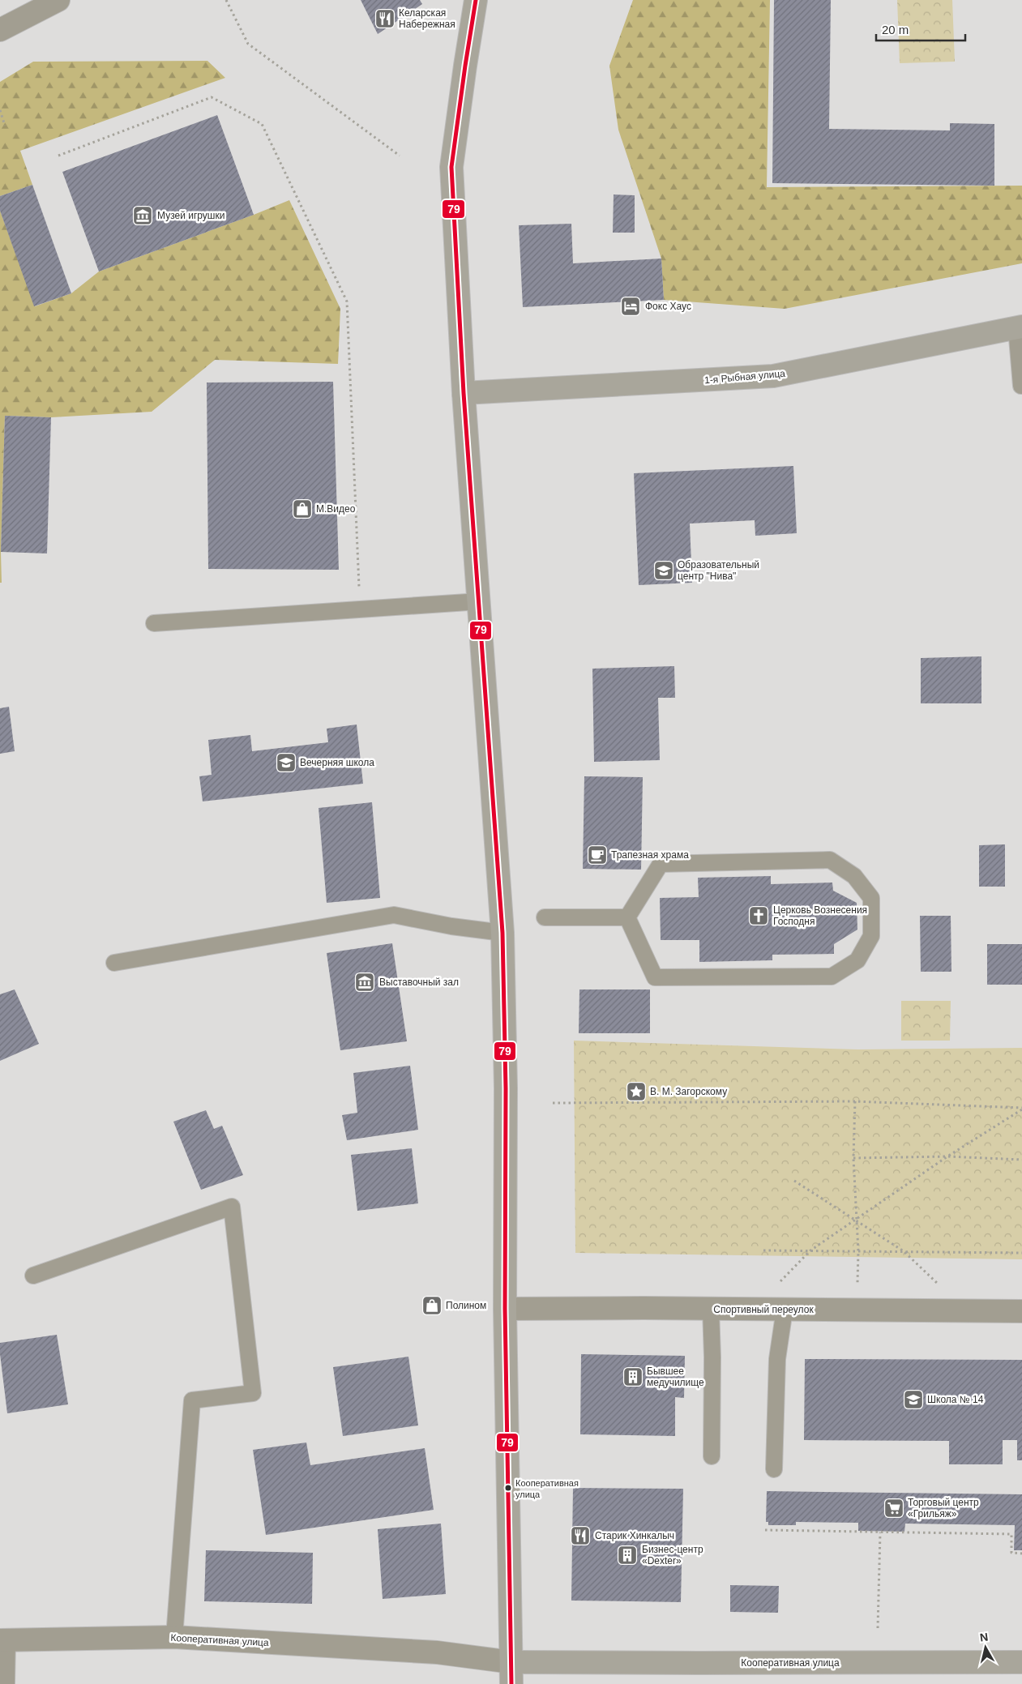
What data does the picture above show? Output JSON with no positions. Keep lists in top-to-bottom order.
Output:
{
  "streets": {
    "main road": ["1-я Рыбная улица", "Кооперативная улица"],
    "street": ["Спортивный переулок"]
  },
  "places": {
    "restaurant": ["Келарская Набережная", "Старик Хинкалыч"],
    "museum": ["Музей игрушки", "Выставочный зал"],
    "hotel": ["Фокс Хаус"],
    "shop": ["М.Видео", "Полином"],
    "school or university": ["Образовательный центр \"Нива\"", "Вечерняя школа", "Школа № 14"],
    "cafe": ["Трапезная храма"],
    "church": ["Церковь Вознесения Господня"],
    "place": ["В. М. Загорскому"],
    "building": ["Бывшее медучилище", "Бизнес-центр «Dexter»"],
    "other": ["Кооперативная улица"],
    "supermarket": ["Торговый центр «Грильяж»"]
  },
  "lines": ["transit line 79"],
  "scale_bar": "20 m",
  "north": "top"
}
